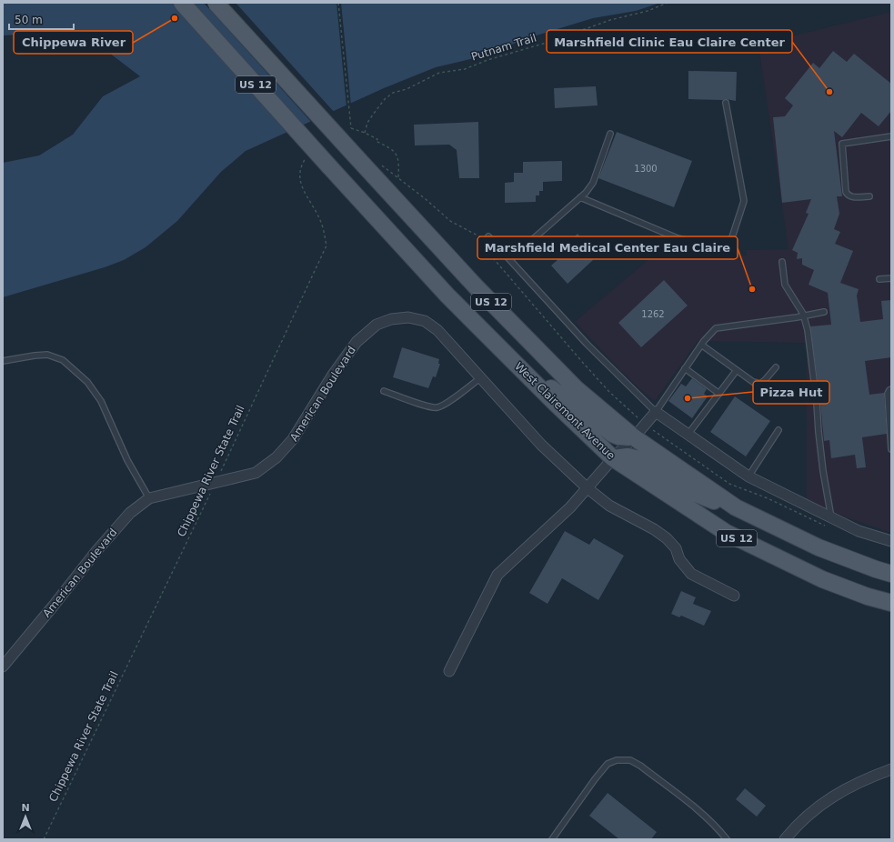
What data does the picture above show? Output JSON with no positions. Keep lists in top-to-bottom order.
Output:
{
  "streets": {
    "main road": ["US 12", "West Clairemont Avenue"],
    "street": ["American Boulevard"],
    "path": ["Putnam Trail", "Chippewa River State Trail"]
  },
  "crossings": [
    ["American Boulevard", "Chippewa River State Trail"]
  ],
  "places": [
    "Chippewa River",
    "Marshfield Clinic Eau Claire Center",
    "Marshfield Medical Center Eau Claire",
    "Pizza Hut"
  ],
  "house_numbers": ["1300", "1262"],
  "scale_bar": "50 m",
  "north": "top"
}
